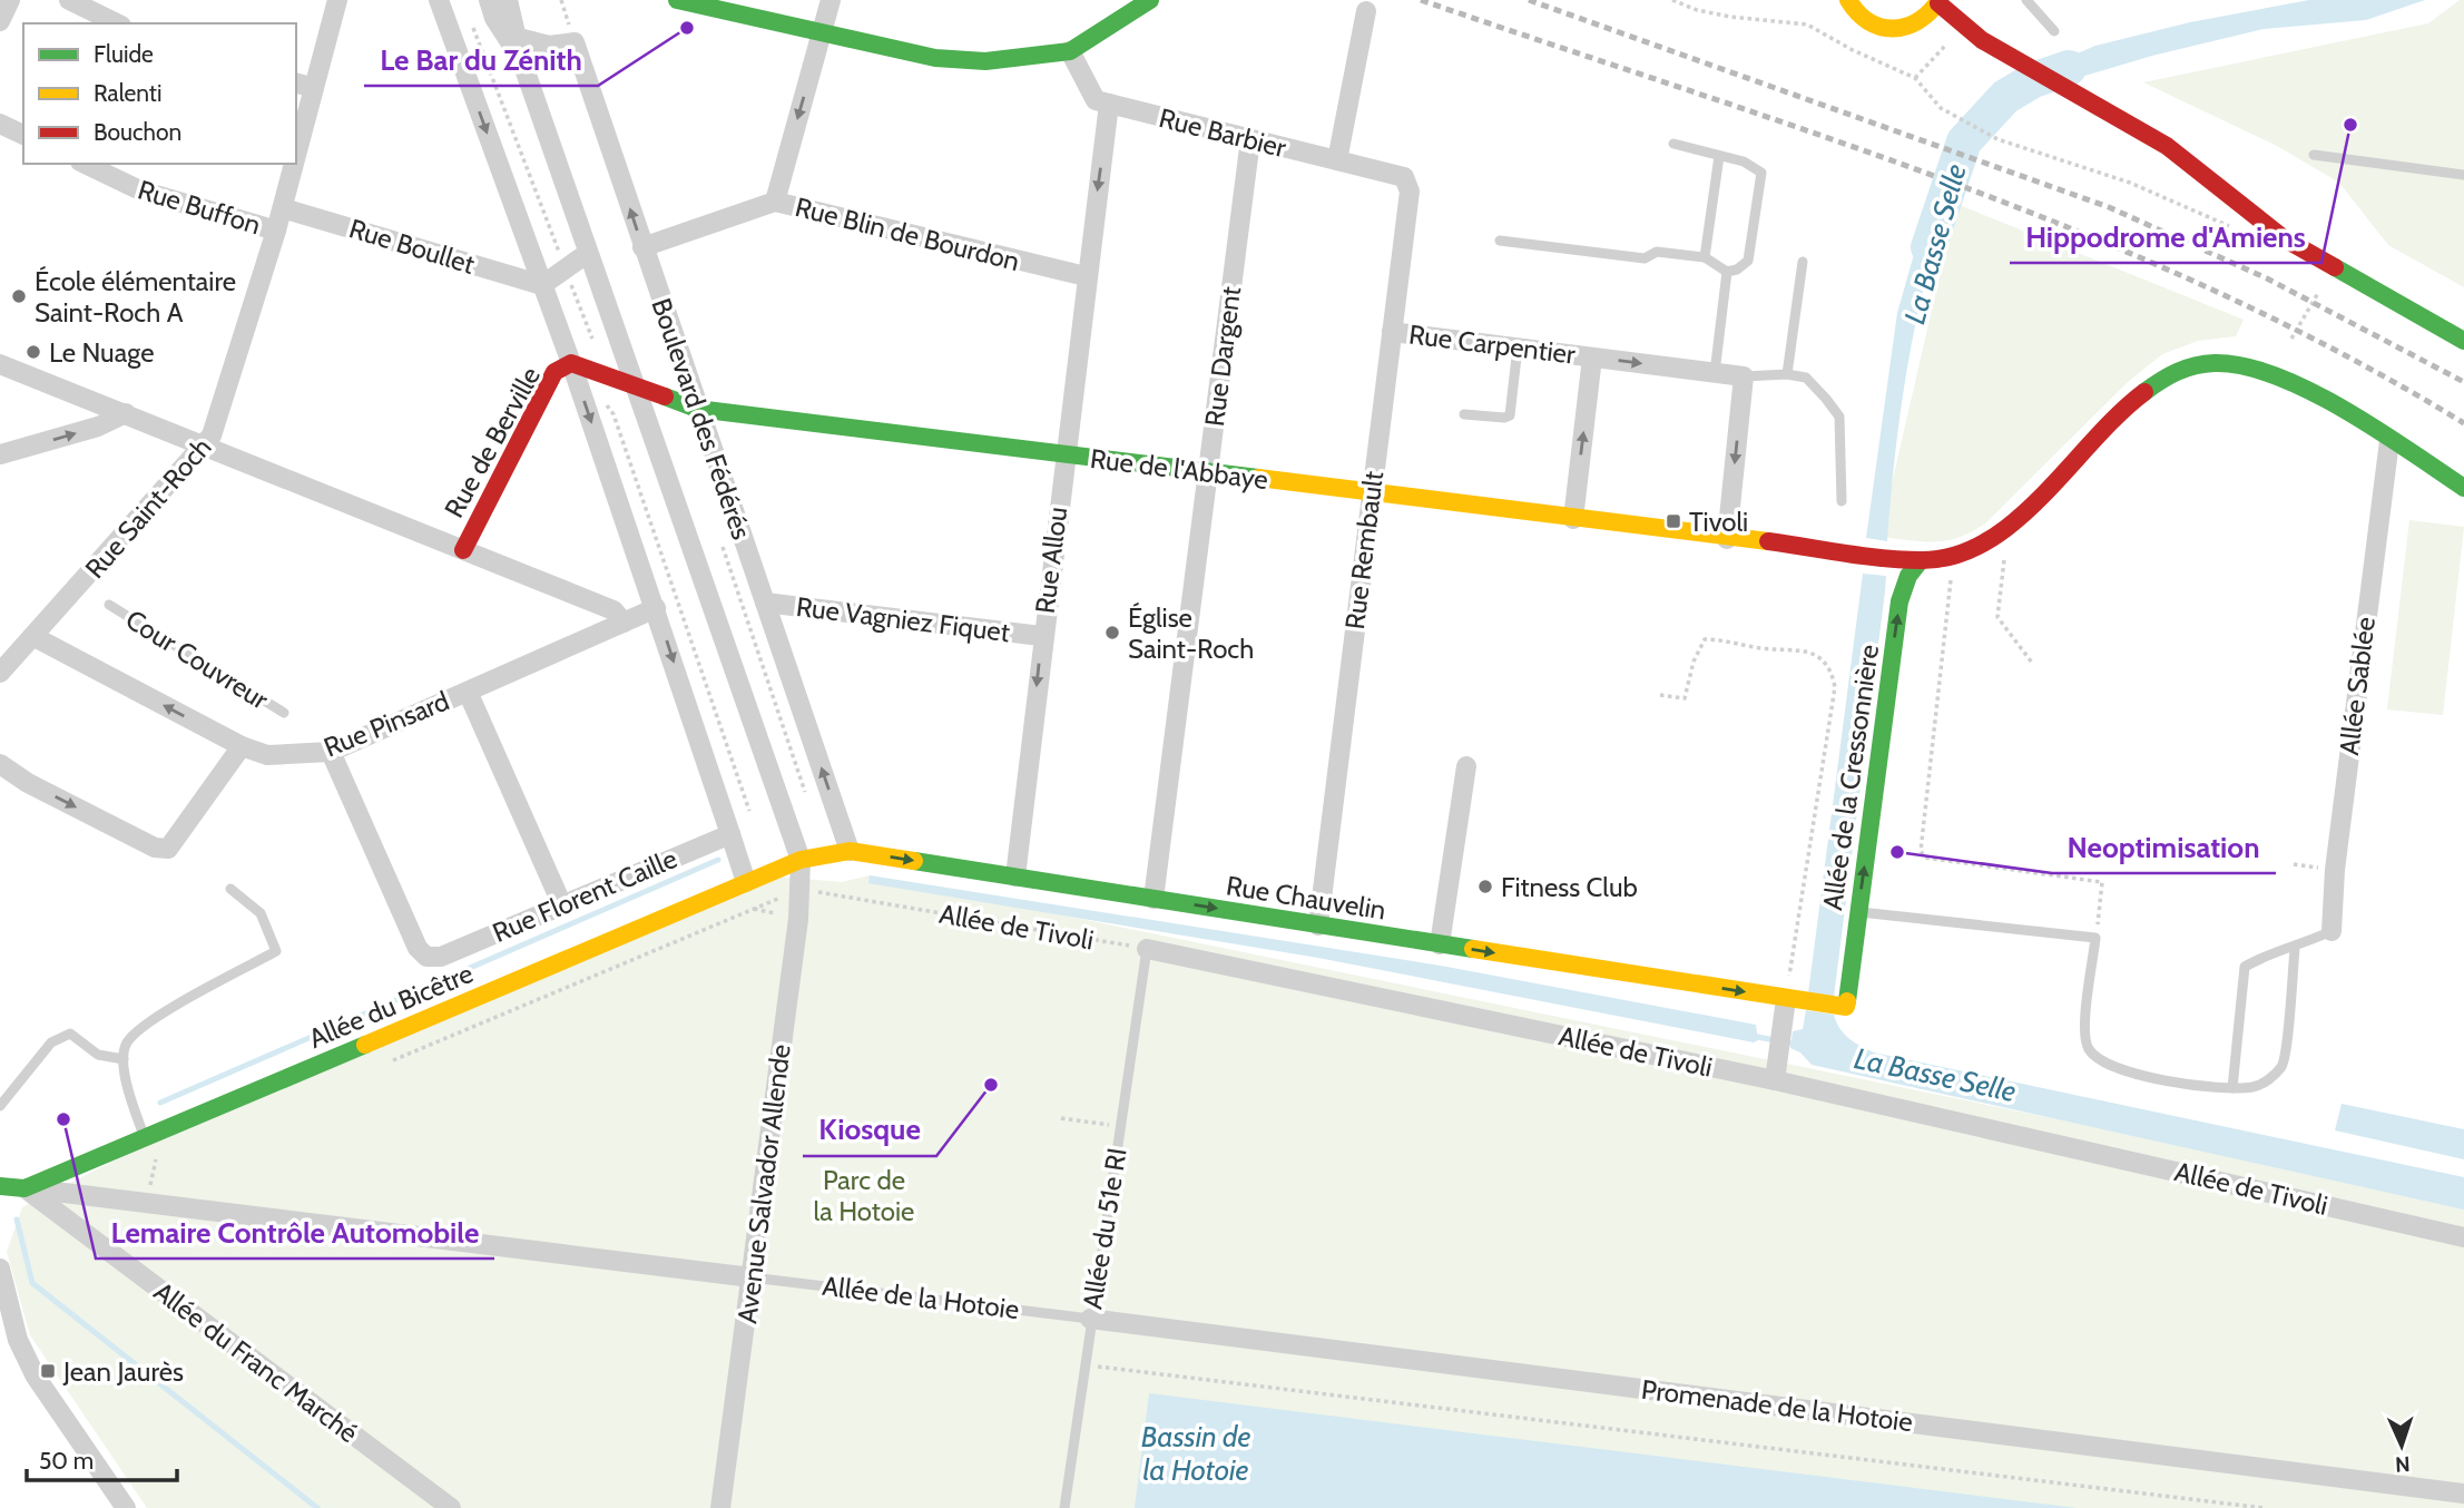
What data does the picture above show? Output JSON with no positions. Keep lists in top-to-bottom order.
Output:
{
  "streets": {
    "street": [
      "Rue Barbier",
      "Rue Buffon",
      "Rue Blin de Bourdon",
      "Rue Boullet",
      "Rue Carpentier",
      "Rue Dargent",
      "Boulevard des Fédérés",
      "Rue de Berville",
      "Rue de l'Abbaye",
      "Rue Saint-Roch",
      "Rue Rembault",
      "Rue Allou",
      "Rue Vagniez Fiquet",
      "Allée Sablée",
      "Rue Pinsard",
      "Allée de la Cressonnière",
      "Rue Florent Caille",
      "Rue Chauvelin",
      "Allée de Tivoli",
      "Allée du Bicêtre",
      "Avenue Salvador Allende",
      "Allée du Franc Marché",
      "Promenade de la Hotoie"
    ],
    "lane": ["Cour Couvreur", "Allée du 51e RI", "Allée de la Hotoie"]
  },
  "crossings": [
    ["Rue Barbier", "Rue Dargent"],
    ["Rue Barbier", "Rue Rembault"],
    ["Rue Barbier", "Rue Allou"],
    ["Rue Buffon", "Rue Saint-Roch"],
    ["Rue Blin de Bourdon", "Boulevard des Fédérés"],
    ["Rue Blin de Bourdon", "Rue Allou"],
    ["Rue Boullet", "Rue Saint-Roch"],
    ["Rue Carpentier", "Rue de l'Abbaye"],
    ["Rue Carpentier", "Rue Rembault"],
    ["Rue Dargent", "Rue de l'Abbaye"],
    ["Rue Dargent", "Rue Chauvelin"],
    ["Boulevard des Fédérés", "Rue de l'Abbaye"],
    ["Boulevard des Fédérés", "Rue Vagniez Fiquet"],
    ["Boulevard des Fédérés", "Rue Chauvelin"],
    ["Boulevard des Fédérés", "Allée du Bicêtre"],
    ["Boulevard des Fédérés", "Avenue Salvador Allende"],
    ["Rue de Berville", "Rue de l'Abbaye"],
    ["Rue de l'Abbaye", "Rue Rembault"],
    ["Rue de l'Abbaye", "Rue Allou"],
    ["Rue de l'Abbaye", "Allée Sablée"],
    ["Rue de l'Abbaye", "Allée de la Cressonnière"],
    ["Rue Saint-Roch", "Rue Pinsard"],
    ["Rue Rembault", "Rue Chauvelin"],
    ["Rue Allou", "Rue Vagniez Fiquet"],
    ["Rue Allou", "Rue Chauvelin"],
    ["Rue Pinsard", "Rue Florent Caille"],
    ["Allée de la Cressonnière", "Rue Chauvelin"],
    ["Rue Chauvelin", "Allée du Bicêtre"],
    ["Rue Chauvelin", "Avenue Salvador Allende"],
    ["Allée de Tivoli", "Avenue Salvador Allende"],
    ["Allée de Tivoli", "Allée du 51e RI"],
    ["Allée du Bicêtre", "Avenue Salvador Allende"],
    ["Allée du Bicêtre", "Allée du Franc Marché"],
    ["Avenue Salvador Allende", "Allée de la Hotoie"],
    ["Allée du 51e RI", "Allée de la Hotoie"],
    ["Allée du 51e RI", "Promenade de la Hotoie"],
    ["Allée de la Hotoie", "Promenade de la Hotoie"]
  ],
  "one_way": ["Rue Allou", "Allée de la Cressonnière", "Rue Chauvelin"],
  "water": ["La Basse Selle", "Bassin de la Hotoie"],
  "parks": ["Parc de la Hotoie"],
  "places": {
    "other": [
      "Le Bar du Zénith",
      "Hippodrome d'Amiens",
      "École élémentaire Saint-Roch A",
      "Le Nuage",
      "Église Saint-Roch",
      "Neoptimisation",
      "Fitness Club",
      "Kiosque",
      "Lemaire Contrôle Automobile"
    ],
    "transit": ["Tivoli", "Jean Jaurès"]
  },
  "legend": ["Fluide", "Ralenti", "Bouchon"],
  "scale_bar": "50 m",
  "north": "bottom"
}
